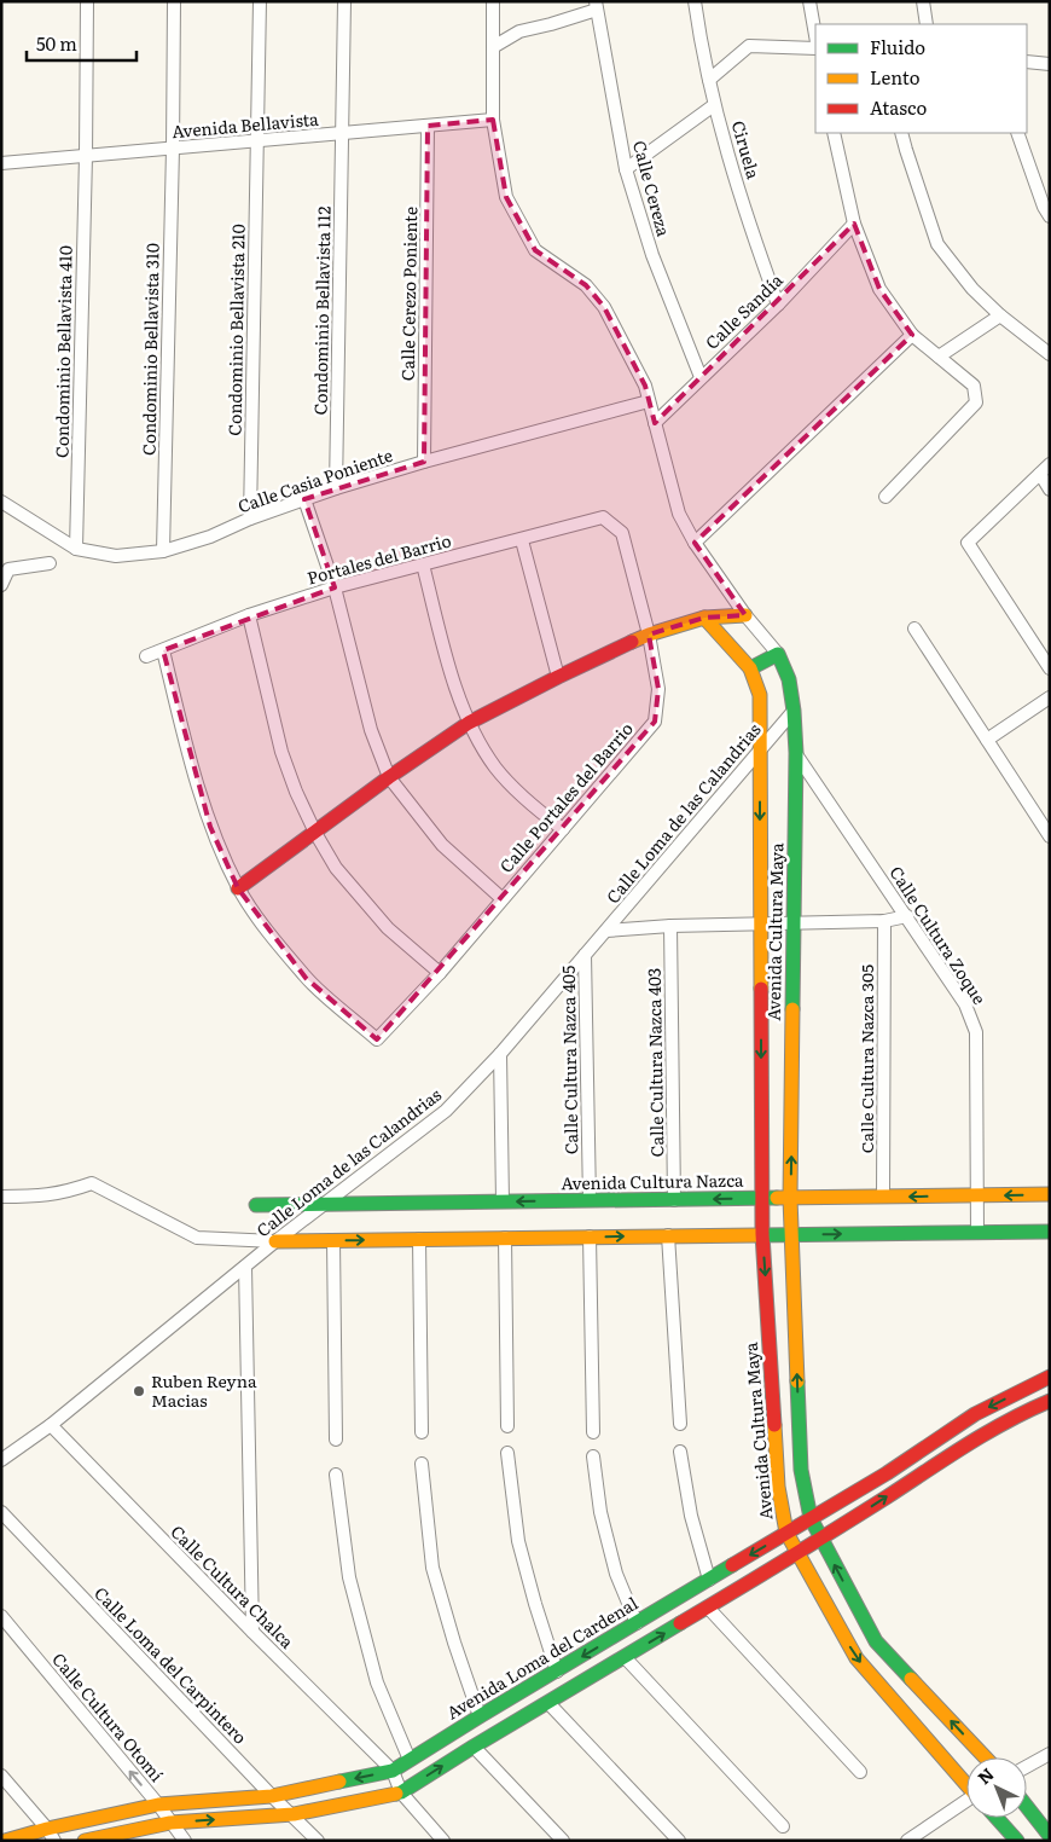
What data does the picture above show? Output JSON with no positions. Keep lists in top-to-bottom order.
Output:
{
  "streets": {
    "street": [
      "Avenida Bellavista",
      "Ciruela",
      "Calle Cereza",
      "Calle Cerezo Poniente",
      "Condominio Bellavista 112",
      "Calle Sandía",
      "Condominio Bellavista 210",
      "Condominio Bellavista 310",
      "Condominio Bellavista 410",
      "Calle Casia Poniente",
      "Portales del Barrio",
      "Calle Portales del Barrio",
      "Calle Loma de las Calandrias",
      "Avenida Cultura Maya",
      "Calle Cultura Zoque",
      "Calle Cultura Nazca 305",
      "Calle Cultura Nazca 405",
      "Calle Cultura Nazca 403",
      "Avenida Cultura Nazca",
      "Calle Cultura Chalca",
      "Avenida Loma del Cardenal",
      "Calle Loma del Carpintero",
      "Calle Cultura Otomí"
    ]
  },
  "crossings": [
    ["Avenida Bellavista", "Calle Cerezo Poniente"],
    ["Avenida Bellavista", "Condominio Bellavista 112"],
    ["Avenida Bellavista", "Condominio Bellavista 210"],
    ["Avenida Bellavista", "Condominio Bellavista 310"],
    ["Avenida Bellavista", "Condominio Bellavista 410"],
    ["Avenida Bellavista", "Avenida Cultura Maya"],
    ["Ciruela", "Calle Sandía"],
    ["Calle Cereza", "Calle Sandía"],
    ["Calle Cerezo Poniente", "Calle Casia Poniente"],
    ["Condominio Bellavista 112", "Calle Casia Poniente"],
    ["Calle Sandía", "Avenida Cultura Maya"],
    ["Condominio Bellavista 210", "Calle Casia Poniente"],
    ["Condominio Bellavista 310", "Calle Casia Poniente"],
    ["Condominio Bellavista 410", "Calle Casia Poniente"],
    ["Calle Casia Poniente", "Avenida Cultura Maya"],
    ["Portales del Barrio", "Calle Portales del Barrio"],
    ["Calle Loma de las Calandrias", "Avenida Cultura Maya"],
    ["Calle Loma de las Calandrias", "Calle Cultura Nazca 405"],
    ["Calle Loma de las Calandrias", "Avenida Cultura Nazca"],
    ["Calle Loma de las Calandrias", "Calle Cultura Chalca"],
    ["Avenida Cultura Maya", "Calle Cultura Zoque"],
    ["Avenida Cultura Maya", "Avenida Cultura Nazca"],
    ["Avenida Cultura Maya", "Avenida Loma del Cardenal"],
    ["Calle Cultura Zoque", "Avenida Cultura Nazca"],
    ["Calle Cultura Nazca 305", "Avenida Cultura Nazca"],
    ["Calle Cultura Nazca 405", "Avenida Cultura Nazca"],
    ["Calle Cultura Nazca 403", "Avenida Cultura Nazca"],
    ["Calle Cultura Chalca", "Avenida Loma del Cardenal"],
    ["Avenida Loma del Cardenal", "Calle Loma del Carpintero"],
    ["Avenida Loma del Cardenal", "Calle Cultura Otomí"]
  ],
  "places": ["Ruben Reyna Macias"],
  "legend": ["Fluido", "Lento", "Atasco"],
  "scale_bar": "50 m",
  "north": "top left"
}
